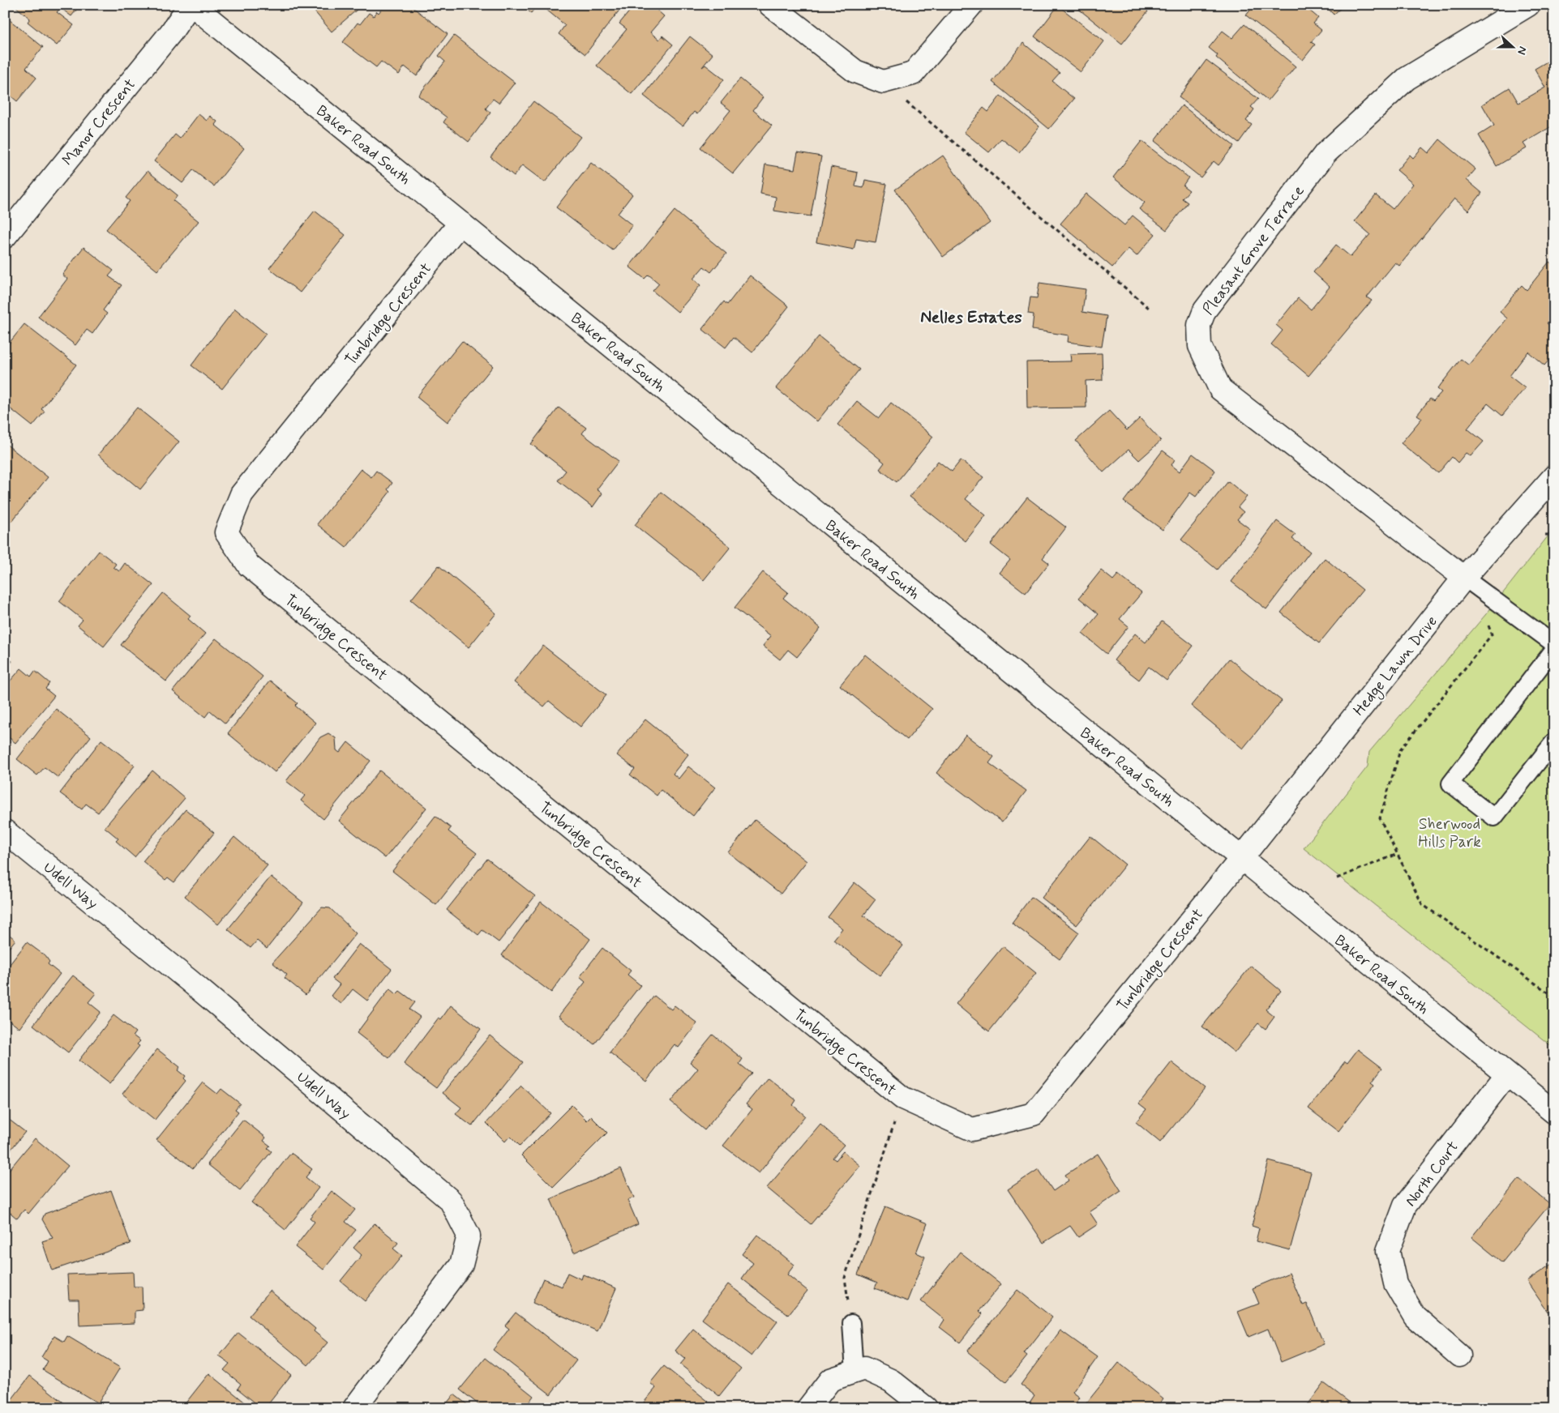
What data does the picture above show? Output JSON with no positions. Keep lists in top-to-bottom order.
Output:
{
  "streets": {
    "street": [
      "Manor Crescent",
      "Baker Road South",
      "Pleasant Grove Terrace",
      "Tunbridge Crescent",
      "Hedge Lawn Drive",
      "Udell Way",
      "North Court"
    ]
  },
  "crossings": [
    ["Manor Crescent", "Baker Road South"],
    ["Baker Road South", "Tunbridge Crescent"],
    ["Baker Road South", "Hedge Lawn Drive"],
    ["Baker Road South", "North Court"],
    ["Pleasant Grove Terrace", "Hedge Lawn Drive"],
    ["Tunbridge Crescent", "Hedge Lawn Drive"]
  ],
  "districts": ["Nelles Estates"],
  "parks": ["Sherwood Hills Park"],
  "north": "right"
}
